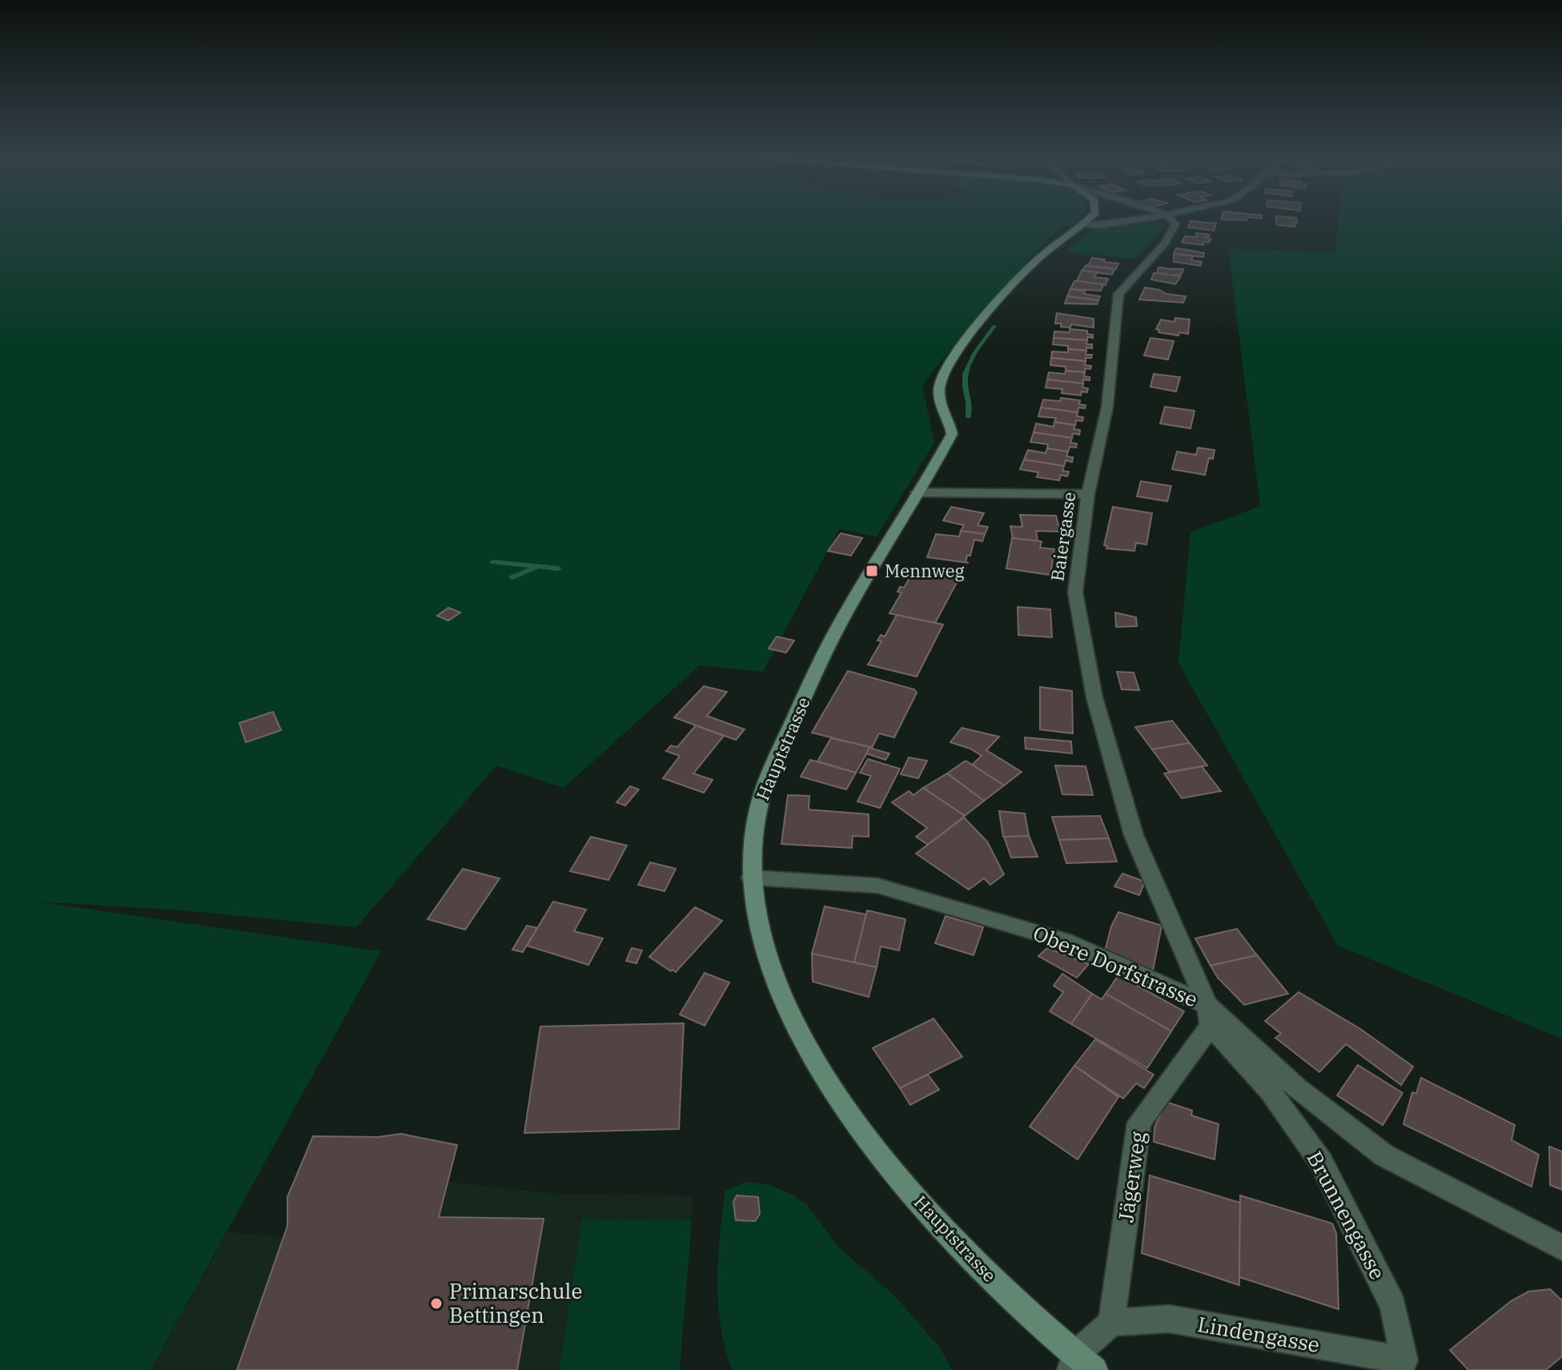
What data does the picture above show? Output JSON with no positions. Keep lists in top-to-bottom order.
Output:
{
  "streets": {
    "street": [
      "Baiergasse",
      "Hauptstrasse",
      "Obere Dorfstrasse",
      "Jägerweg",
      "Brunnengasse",
      "Lindengasse"
    ]
  },
  "crossings": [
    ["Baiergasse", "Obere Dorfstrasse"],
    ["Baiergasse", "Jägerweg"],
    ["Baiergasse", "Brunnengasse"],
    ["Hauptstrasse", "Obere Dorfstrasse"],
    ["Obere Dorfstrasse", "Jägerweg"],
    ["Obere Dorfstrasse", "Brunnengasse"],
    ["Jägerweg", "Brunnengasse"],
    ["Jägerweg", "Lindengasse"],
    ["Brunnengasse", "Lindengasse"]
  ],
  "places": {
    "transit": ["Mennweg"],
    "other": ["Primarschule Bettingen"]
  }
}
